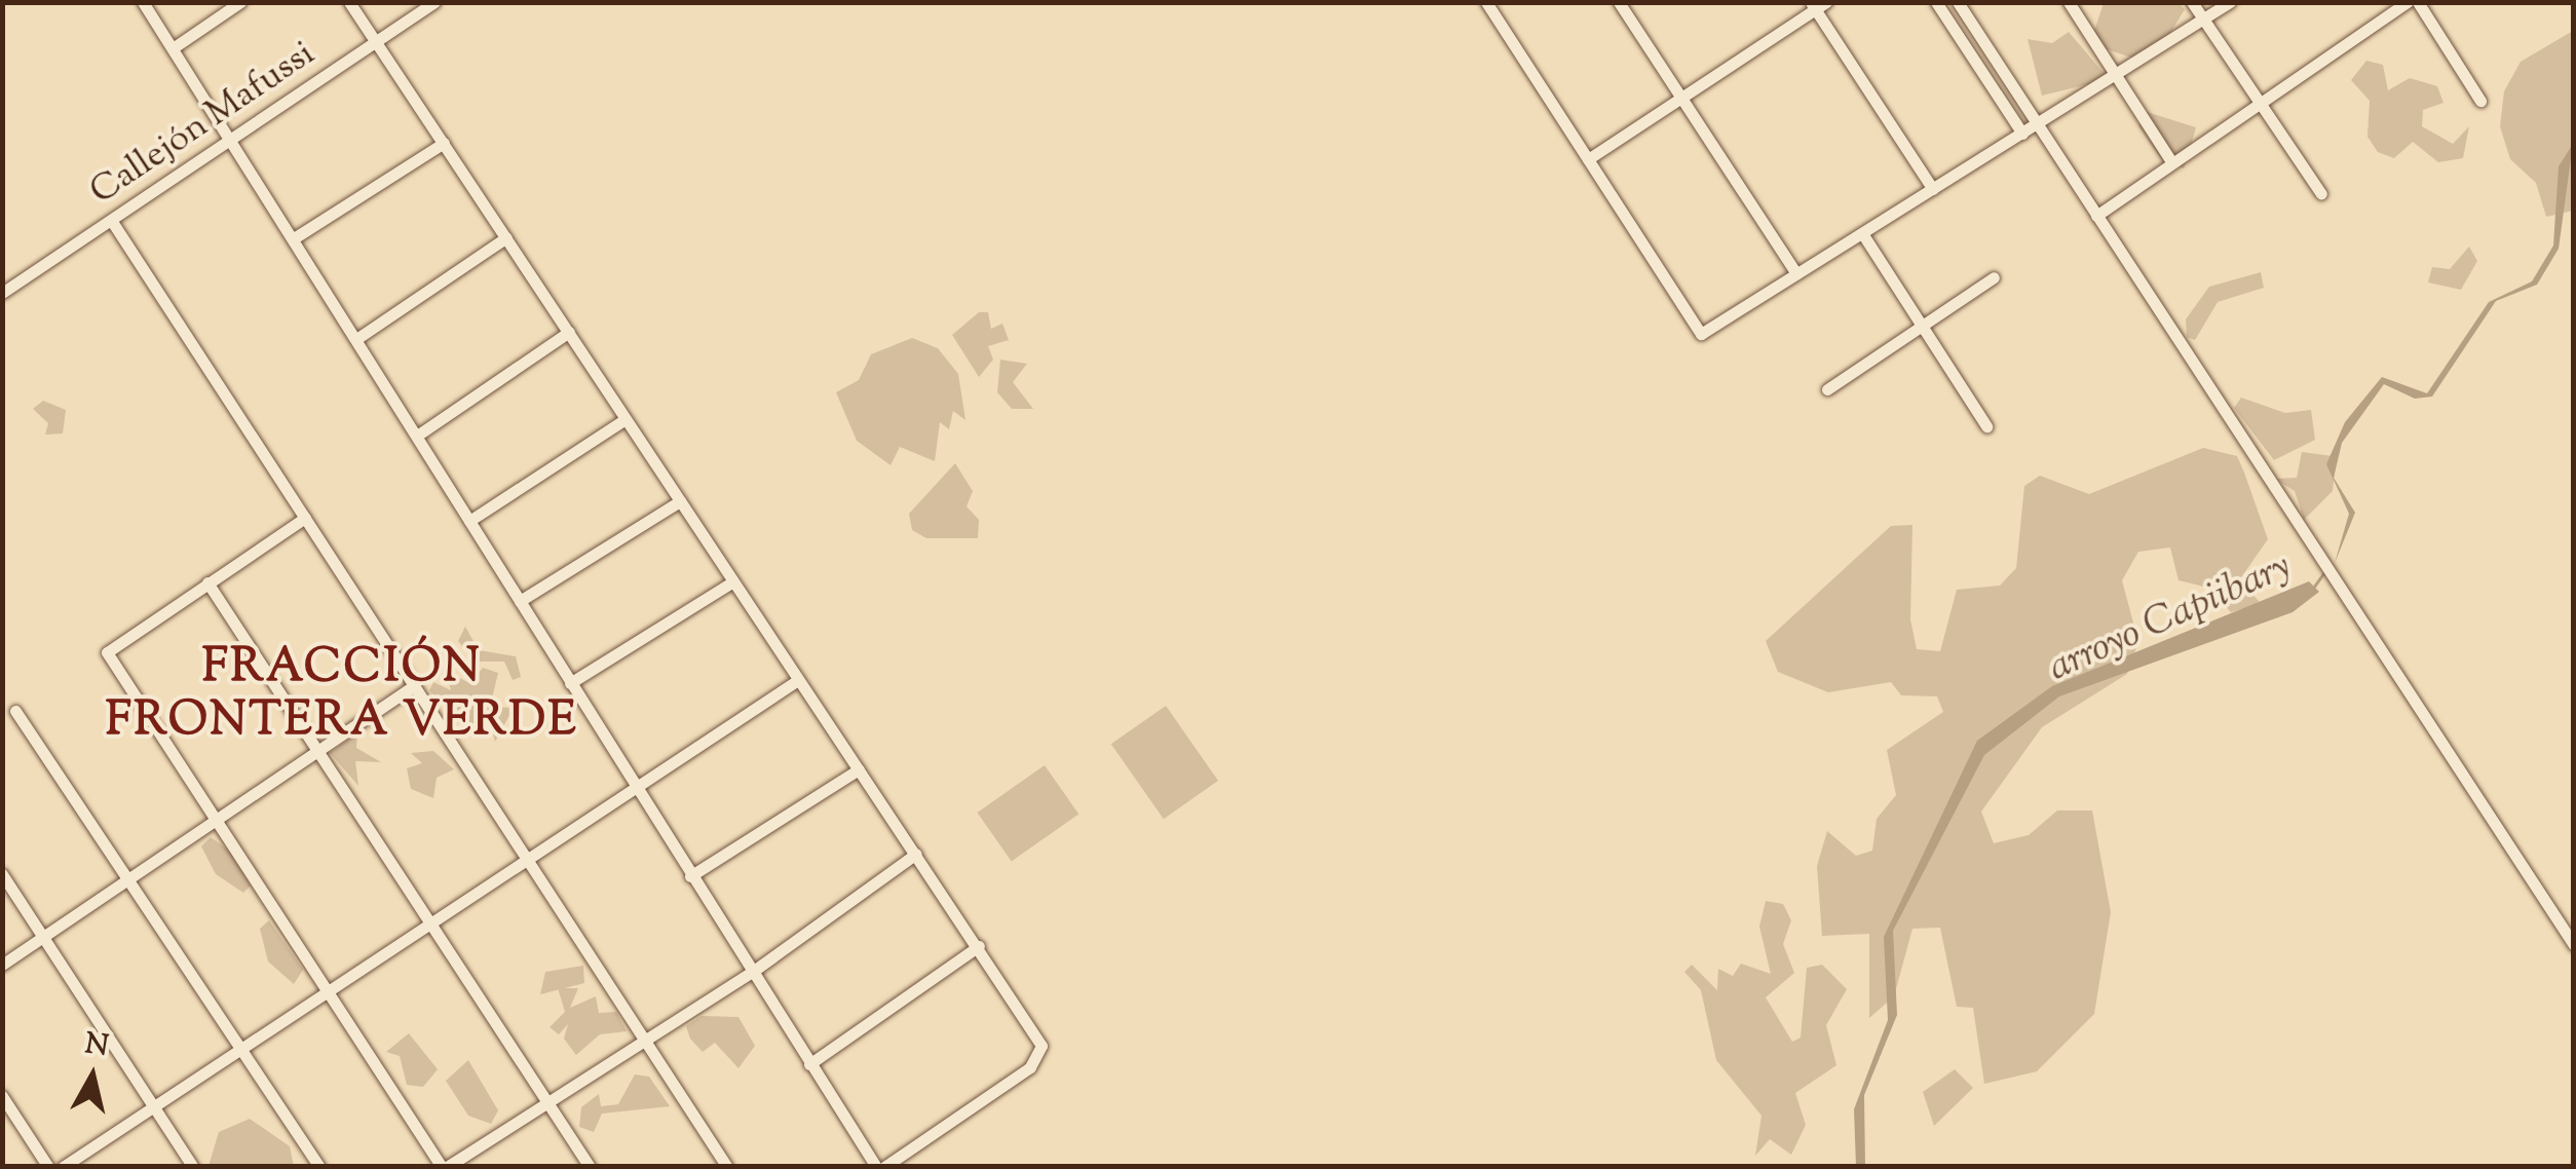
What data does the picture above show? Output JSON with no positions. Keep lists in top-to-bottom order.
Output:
{
  "streets": {
    "street": ["Callejón Mafussi"]
  },
  "districts": ["FRACCIÓN FRONTERA VERDE"],
  "water": ["arroyo Capiibary"],
  "north": "top"
}
